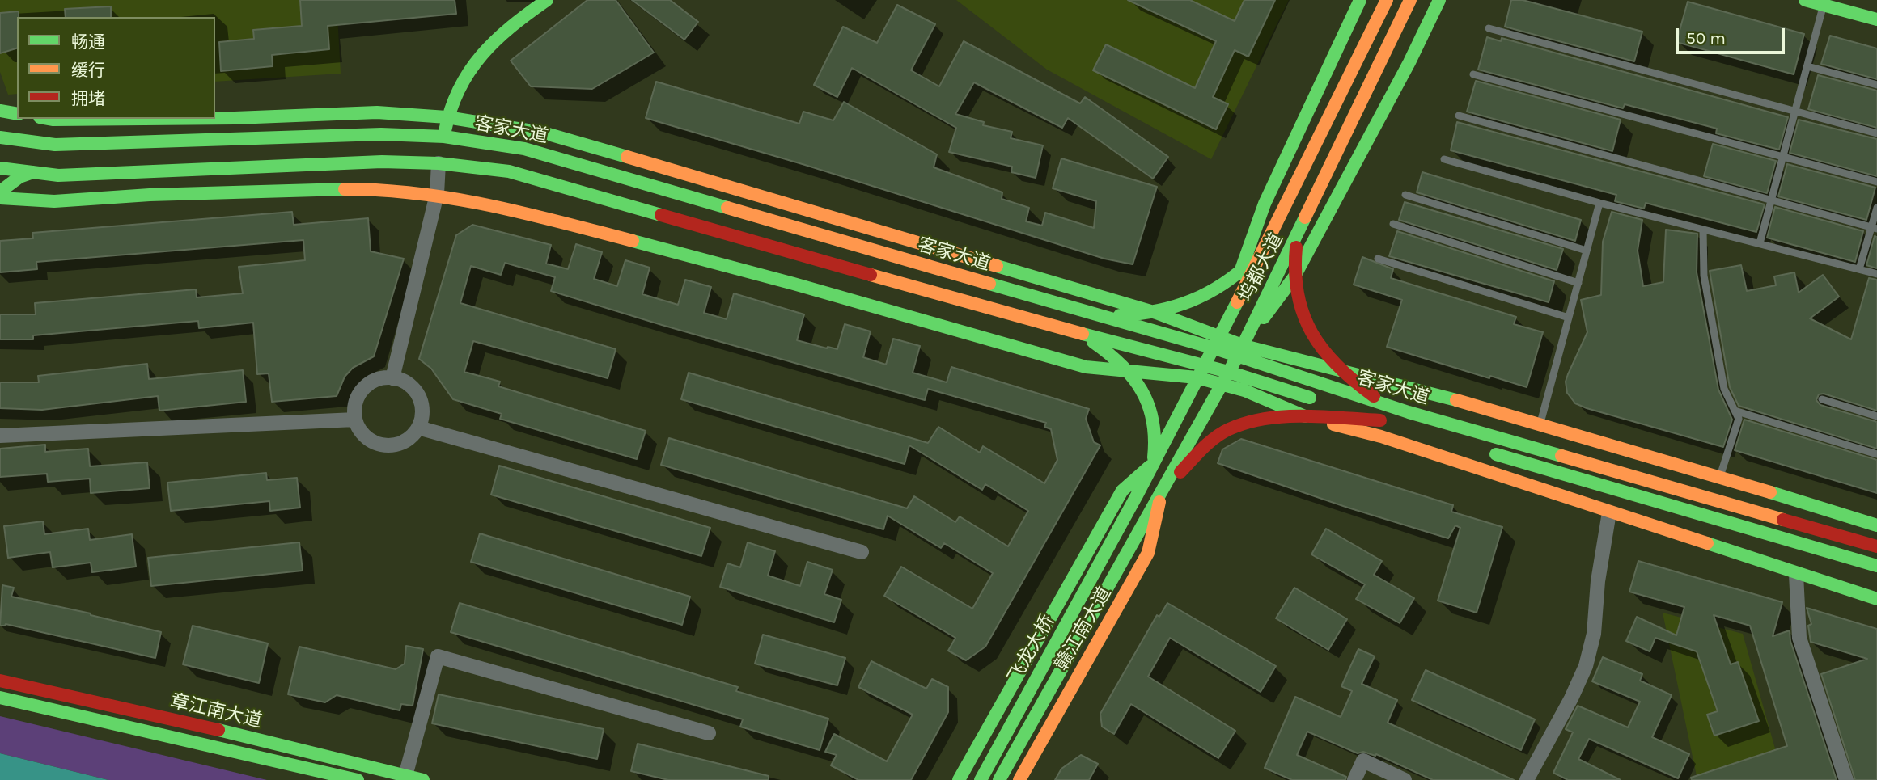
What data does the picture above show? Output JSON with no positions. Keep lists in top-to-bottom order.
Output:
{
  "streets": {
    "main road": [
      "客家大道",
      "坞都大道",
      "赣江南大道",
      "飞龙大桥",
      "章江南大道"
    ]
  },
  "crossings": [
    ["客家大道", "坞都大道"],
    ["坞都大道", "赣江南大道"],
    ["坞都大道", "飞龙大桥"]
  ],
  "legend": ["畅通", "缓行", "拥堵"],
  "scale_bar": "50 m"
}
